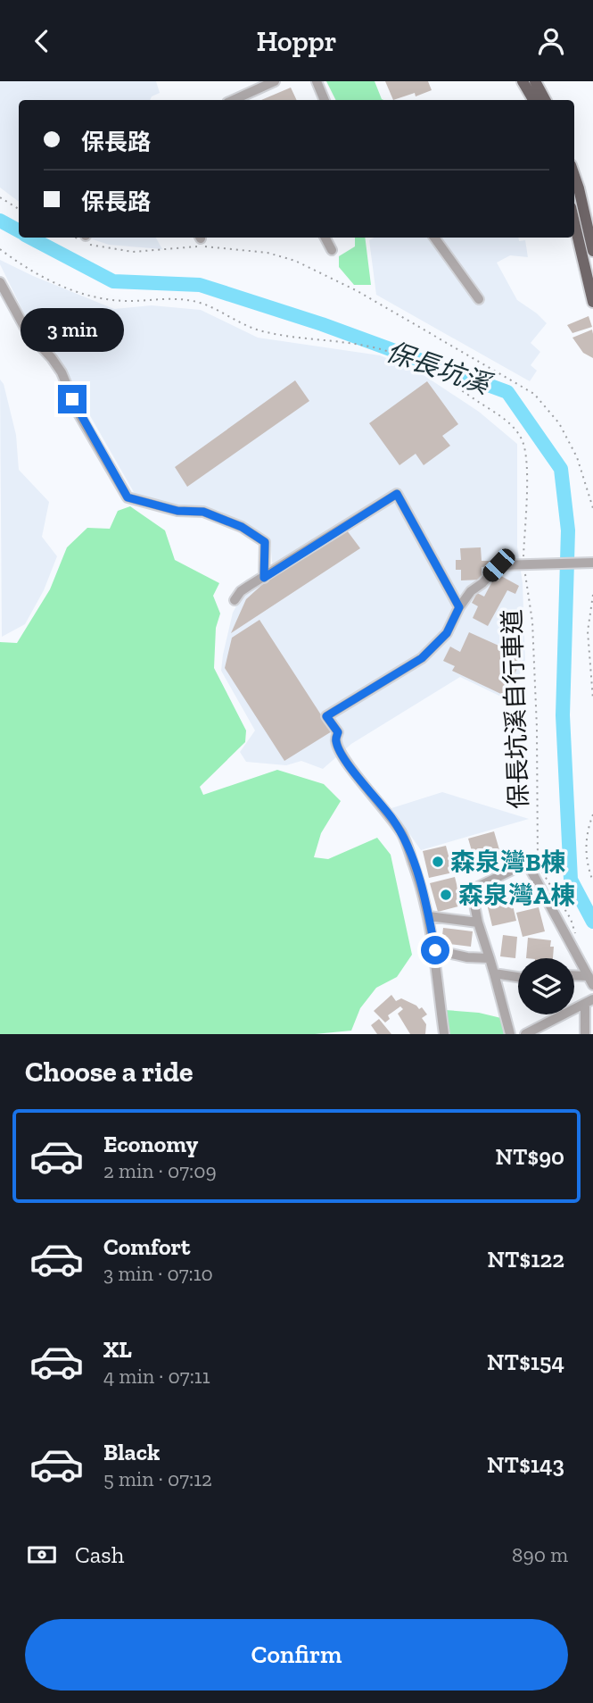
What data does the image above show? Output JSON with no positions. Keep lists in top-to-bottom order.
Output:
{
  "streets": {
    "path": ["保長坑溪自行車道"]
  },
  "water": ["保長坑溪"],
  "places": ["森泉灣B棟", "森泉灣A棟"],
  "page": {
    "header": "Hoppr",
    "banner": ["保長路", "保長路"],
    "bubble": "3 min",
    "heading": "Choose a ride",
    "list": [
      {
        "name": "Economy",
        "note": "2 min · 07:09",
        "value": "NT$90"
      },
      {
        "name": "Comfort",
        "note": "3 min · 07:10",
        "value": "NT$122"
      },
      {
        "name": "XL",
        "note": "4 min · 07:11",
        "value": "NT$154"
      },
      {
        "name": "Black",
        "note": "5 min · 07:12",
        "value": "NT$143"
      }
    ],
    "pay": ["Cash", "890 m"],
    "buttons": "Confirm"
  }
}
